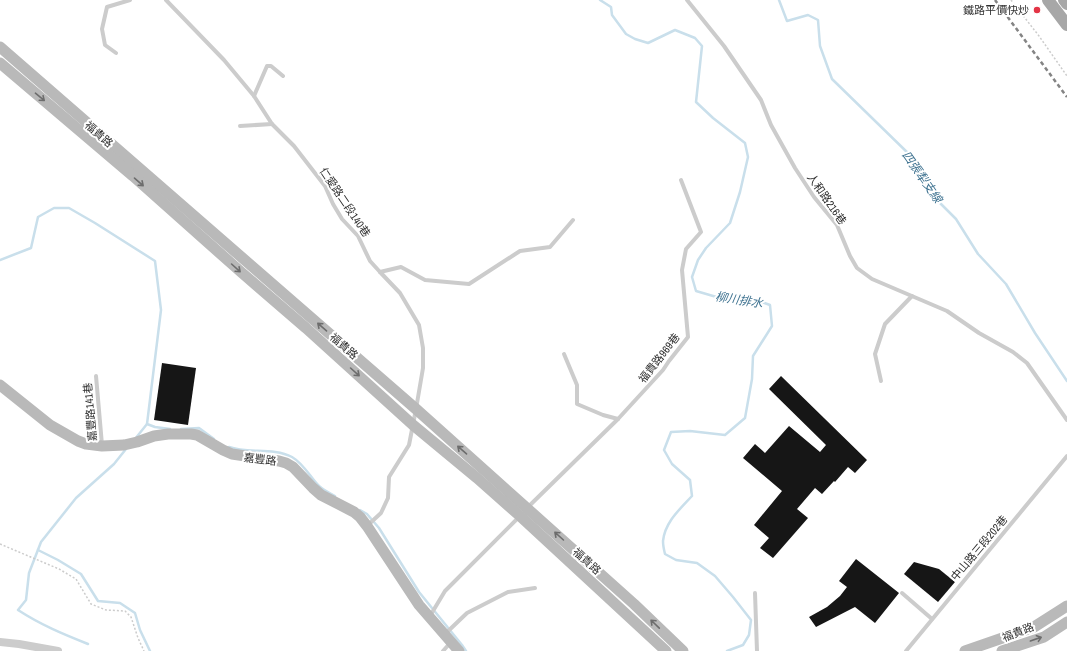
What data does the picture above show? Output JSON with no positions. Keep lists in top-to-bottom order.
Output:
{
  "streets": {
    "street": ["福貴路", "嘉豐路"],
    "lane": [
      "人和路216巷",
      "仁愛路二段140巷",
      "福貴路969巷",
      "嘉豐路141巷",
      "中山路三段202巷"
    ]
  },
  "crossings": [
    ["福貴路", "仁愛路二段140巷"],
    ["福貴路", "福貴路969巷"],
    ["仁愛路二段140巷", "嘉豐路"],
    ["福貴路969巷", "嘉豐路"],
    ["嘉豐路141巷", "嘉豐路"]
  ],
  "water": ["四張犁支線", "柳川排水"],
  "places": ["鐵路平價快炒"]
}
